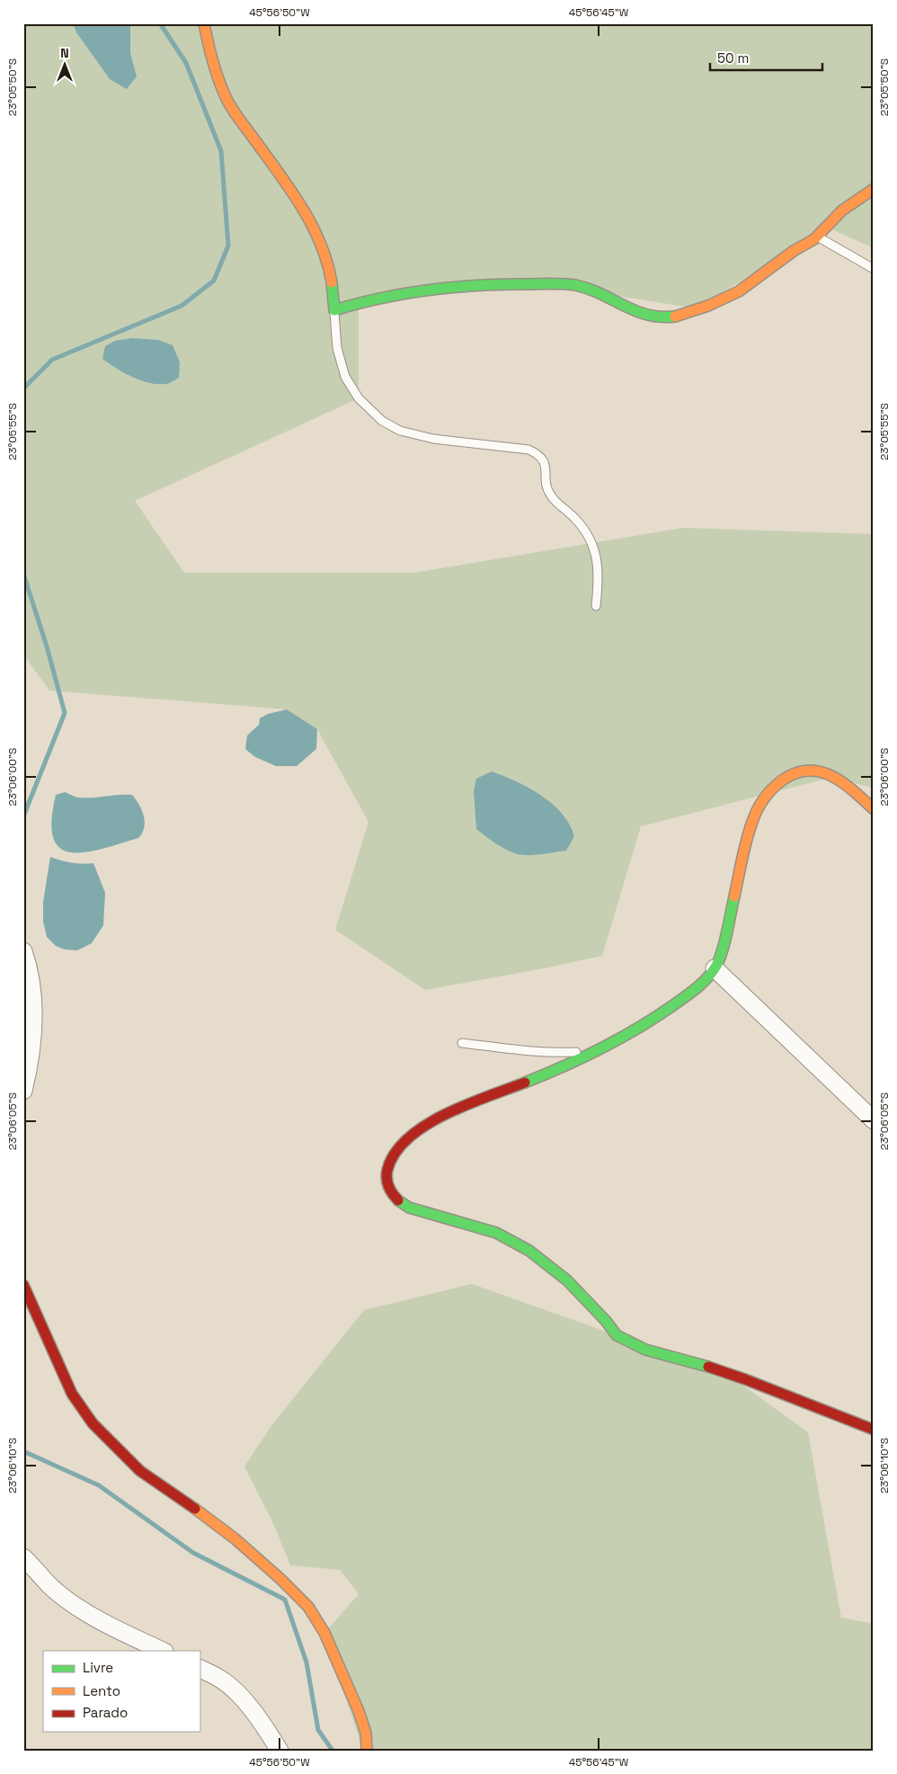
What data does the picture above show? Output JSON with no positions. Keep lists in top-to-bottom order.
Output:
{
  "legend": ["Livre", "Lento", "Parado"],
  "scale_bar": "50 m",
  "north": "top",
  "coordinates": [
    "45°56'50\"W",
    "45°56'45\"W",
    "23°05'50\"S",
    "23°05'55\"S",
    "23°06'00\"S",
    "23°06'05\"S",
    "23°06'10\"S"
  ]
}
